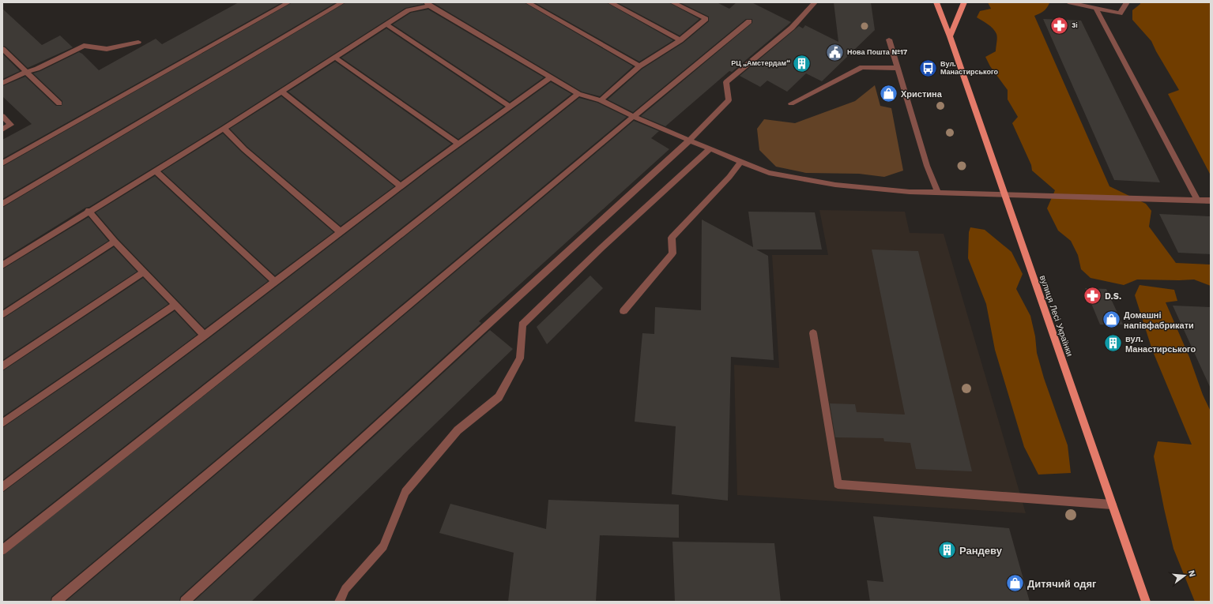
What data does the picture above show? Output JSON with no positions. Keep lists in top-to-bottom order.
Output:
{
  "streets": {
    "main road": ["вулиця Лесі Українки"]
  },
  "places": {
    "pharmacy": ["3і", "D.S."],
    "public building": ["Нова Пошта №17"],
    "building": ["РЦ „Амстердам“", "вул. Манастирського", "Рандеву"],
    "bus stop": ["Вул. Манастирського"],
    "shop": ["Христина", "Домашні напівфабрикати", "Дитячий одяг"]
  },
  "north": "right"
}
